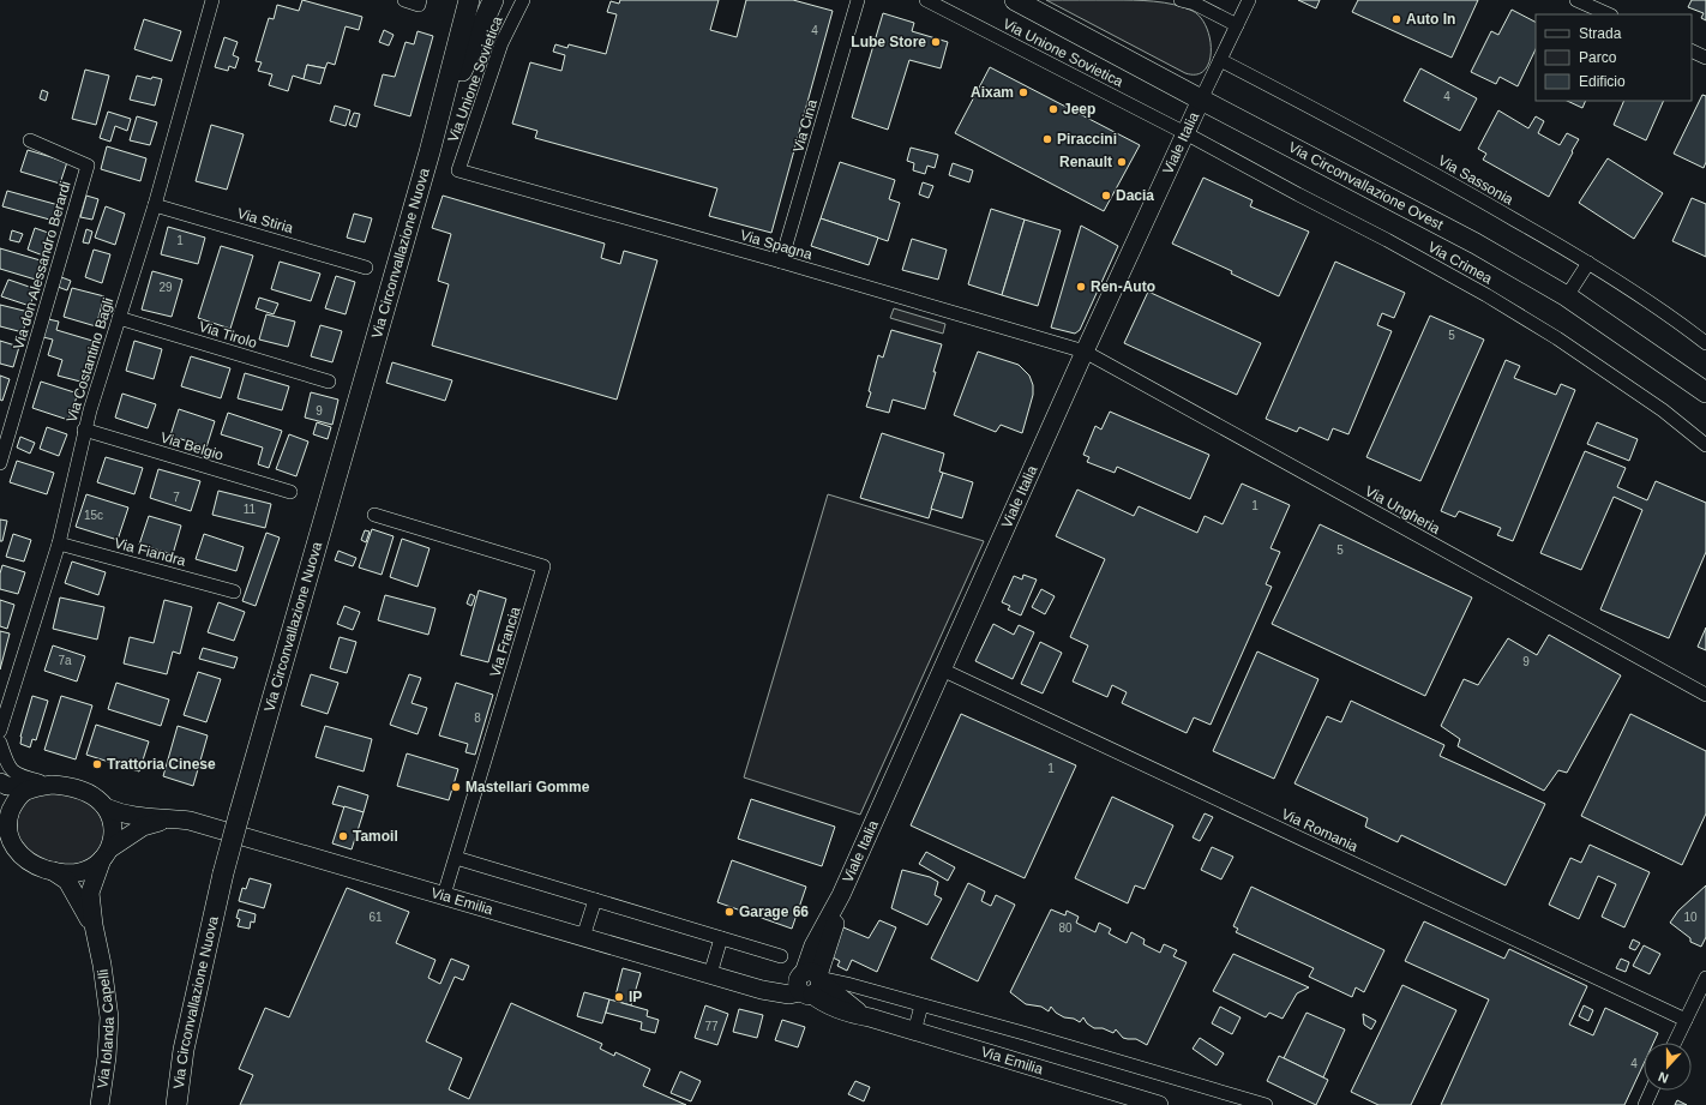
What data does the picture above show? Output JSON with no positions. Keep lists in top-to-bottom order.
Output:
{
  "streets": {
    "main road": [
      "Viale Italia",
      "Via Circonvallazione Ovest",
      "Via Circonvallazione Nuova",
      "Via Emilia",
      "Via Iolanda Capelli"
    ],
    "street": [
      "Via Unione Sovietica",
      "Via Cina",
      "Via Sassonia",
      "Via Stiria",
      "Via Spagna",
      "Via Crimea",
      "Via don Alessandro Berardi",
      "Via Tirolo",
      "Via Costantino Bagli",
      "Via Belgio",
      "Via Ungheria",
      "Via Fiandra",
      "Via Francia",
      "Via Romania"
    ]
  },
  "crossings": [
    ["Via Unione Sovietica", "Viale Italia"],
    ["Via Unione Sovietica", "Via Spagna"],
    ["Via Unione Sovietica", "Via Crimea"],
    ["Via Cina", "Via Spagna"],
    ["Viale Italia", "Via Circonvallazione Ovest"],
    ["Viale Italia", "Via Spagna"],
    ["Viale Italia", "Via Crimea"],
    ["Viale Italia", "Via Ungheria"],
    ["Viale Italia", "Via Romania"],
    ["Viale Italia", "Via Emilia"],
    ["Via Stiria", "Via Costantino Bagli"],
    ["Via Spagna", "Via Ungheria"],
    ["Via Tirolo", "Via Costantino Bagli"],
    ["Via Costantino Bagli", "Via Belgio"],
    ["Via Costantino Bagli", "Via Fiandra"],
    ["Via Francia", "Via Emilia"],
    ["Via Emilia", "Via Iolanda Capelli"]
  ],
  "places": [
    "Auto In",
    "Lube Store",
    "Aixam",
    "Jeep",
    "Piraccini",
    "Renault",
    "Dacia",
    "Ren-Auto",
    "Trattoria Cinese",
    "Mastellari Gomme",
    "Tamoil",
    "Garage 66",
    "IP"
  ],
  "house_numbers": [
    "4",
    "4",
    "1",
    "29",
    "5",
    "9",
    "7",
    "1",
    "11",
    "15c",
    "5",
    "7a",
    "9",
    "8",
    "1",
    "61",
    "10",
    "80",
    "77",
    "4"
  ],
  "legend": ["Strada", "Parco", "Edificio"],
  "north": "bottom"
}
